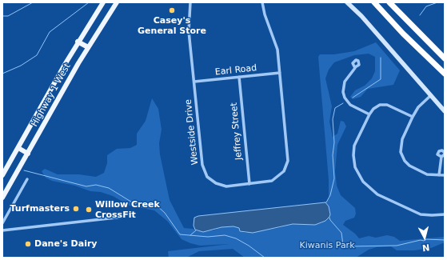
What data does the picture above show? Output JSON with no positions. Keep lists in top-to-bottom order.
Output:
{
  "streets": {
    "main road": ["Highway 1 West"],
    "street": ["Earl Road", "Jeffrey Street", "Westside Drive"]
  },
  "crossings": [
    ["Earl Road", "Jeffrey Street"],
    ["Earl Road", "Westside Drive"],
    ["Jeffrey Street", "Westside Drive"]
  ],
  "parks": ["Kiwanis Park"],
  "places": [
    "Casey's General Store",
    "Turfmasters",
    "Willow Creek CrossFit",
    "Dane's Dairy"
  ],
  "north": "bottom"
}
